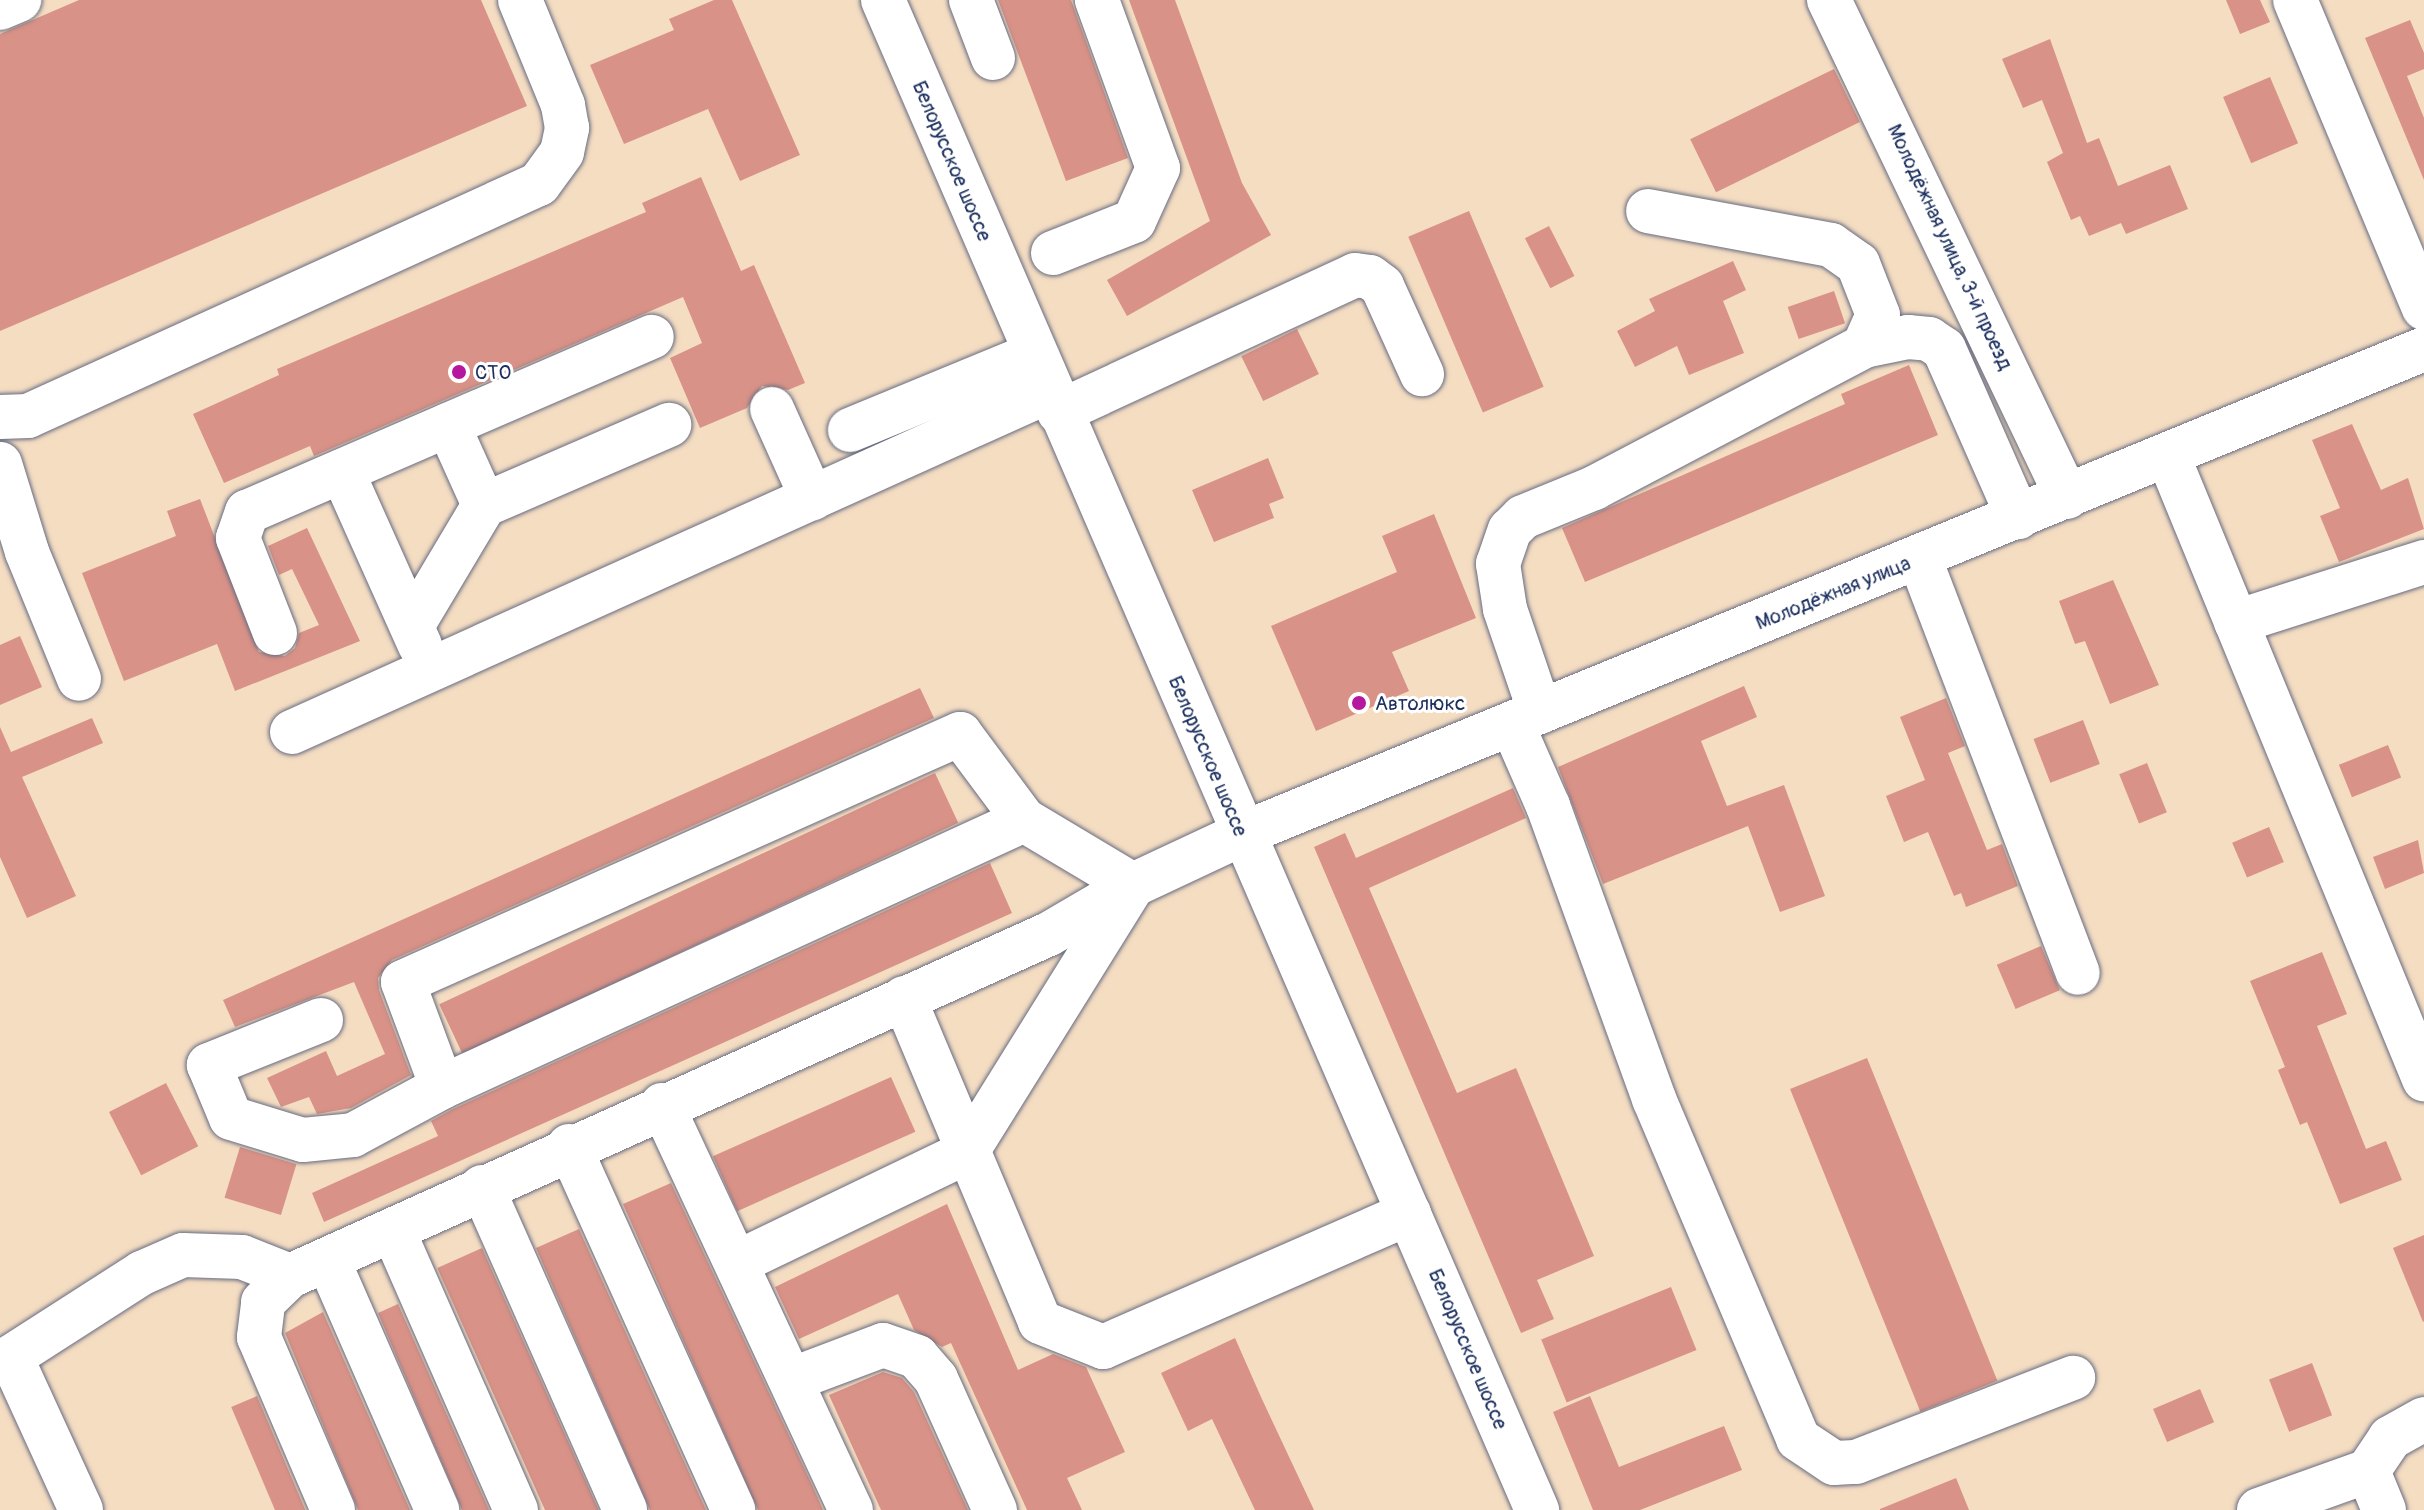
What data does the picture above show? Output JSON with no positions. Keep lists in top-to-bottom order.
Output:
{
  "streets": {
    "street": ["Белорусское шоссе", "Молодёжная улица, 3-й проезд", "Молодёжная улица"]
  },
  "crossings": [
    ["Белорусское шоссе", "Молодёжная улица"],
    ["Молодёжная улица, 3-й проезд", "Молодёжная улица"]
  ],
  "places": ["СТО", "Автолюкс"]
}
